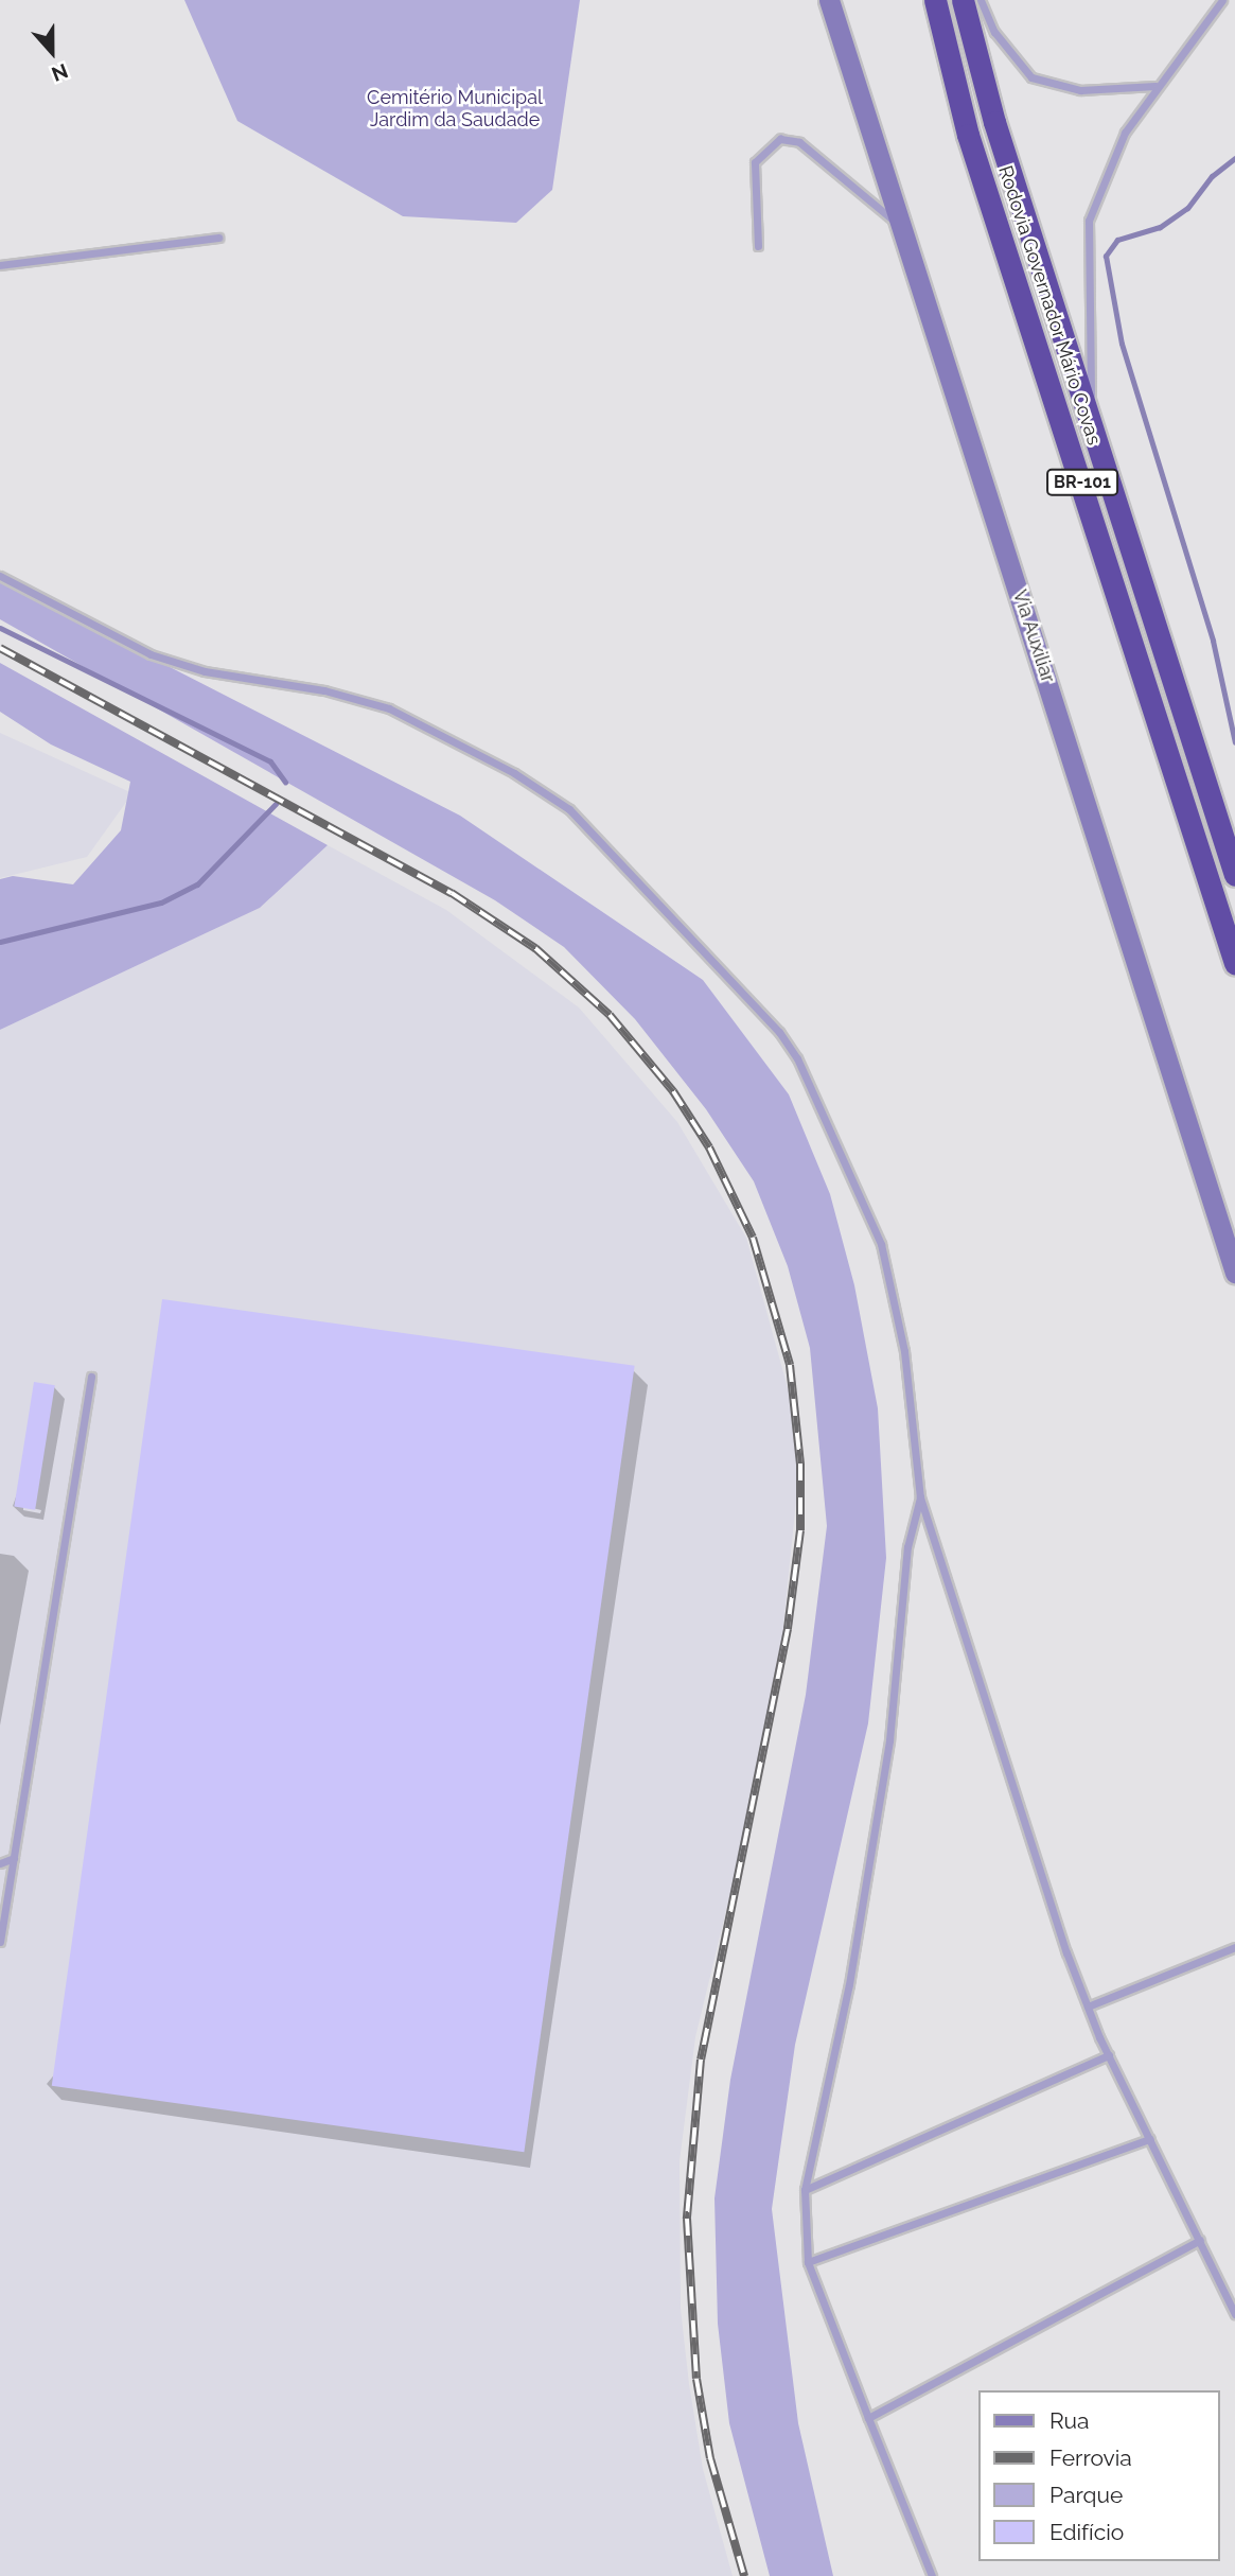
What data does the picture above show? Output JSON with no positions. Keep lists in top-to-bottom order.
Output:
{
  "streets": {
    "highway": ["Rodovia Governador Mário Covas", "BR-101"],
    "street": ["Via Auxiliar"]
  },
  "parks": ["Cemitério Municipal Jardim da Saudade"],
  "legend": [
    "Rua",
    "Ferrovia",
    "Parque",
    "Edifício"
  ],
  "north": "bottom"
}
